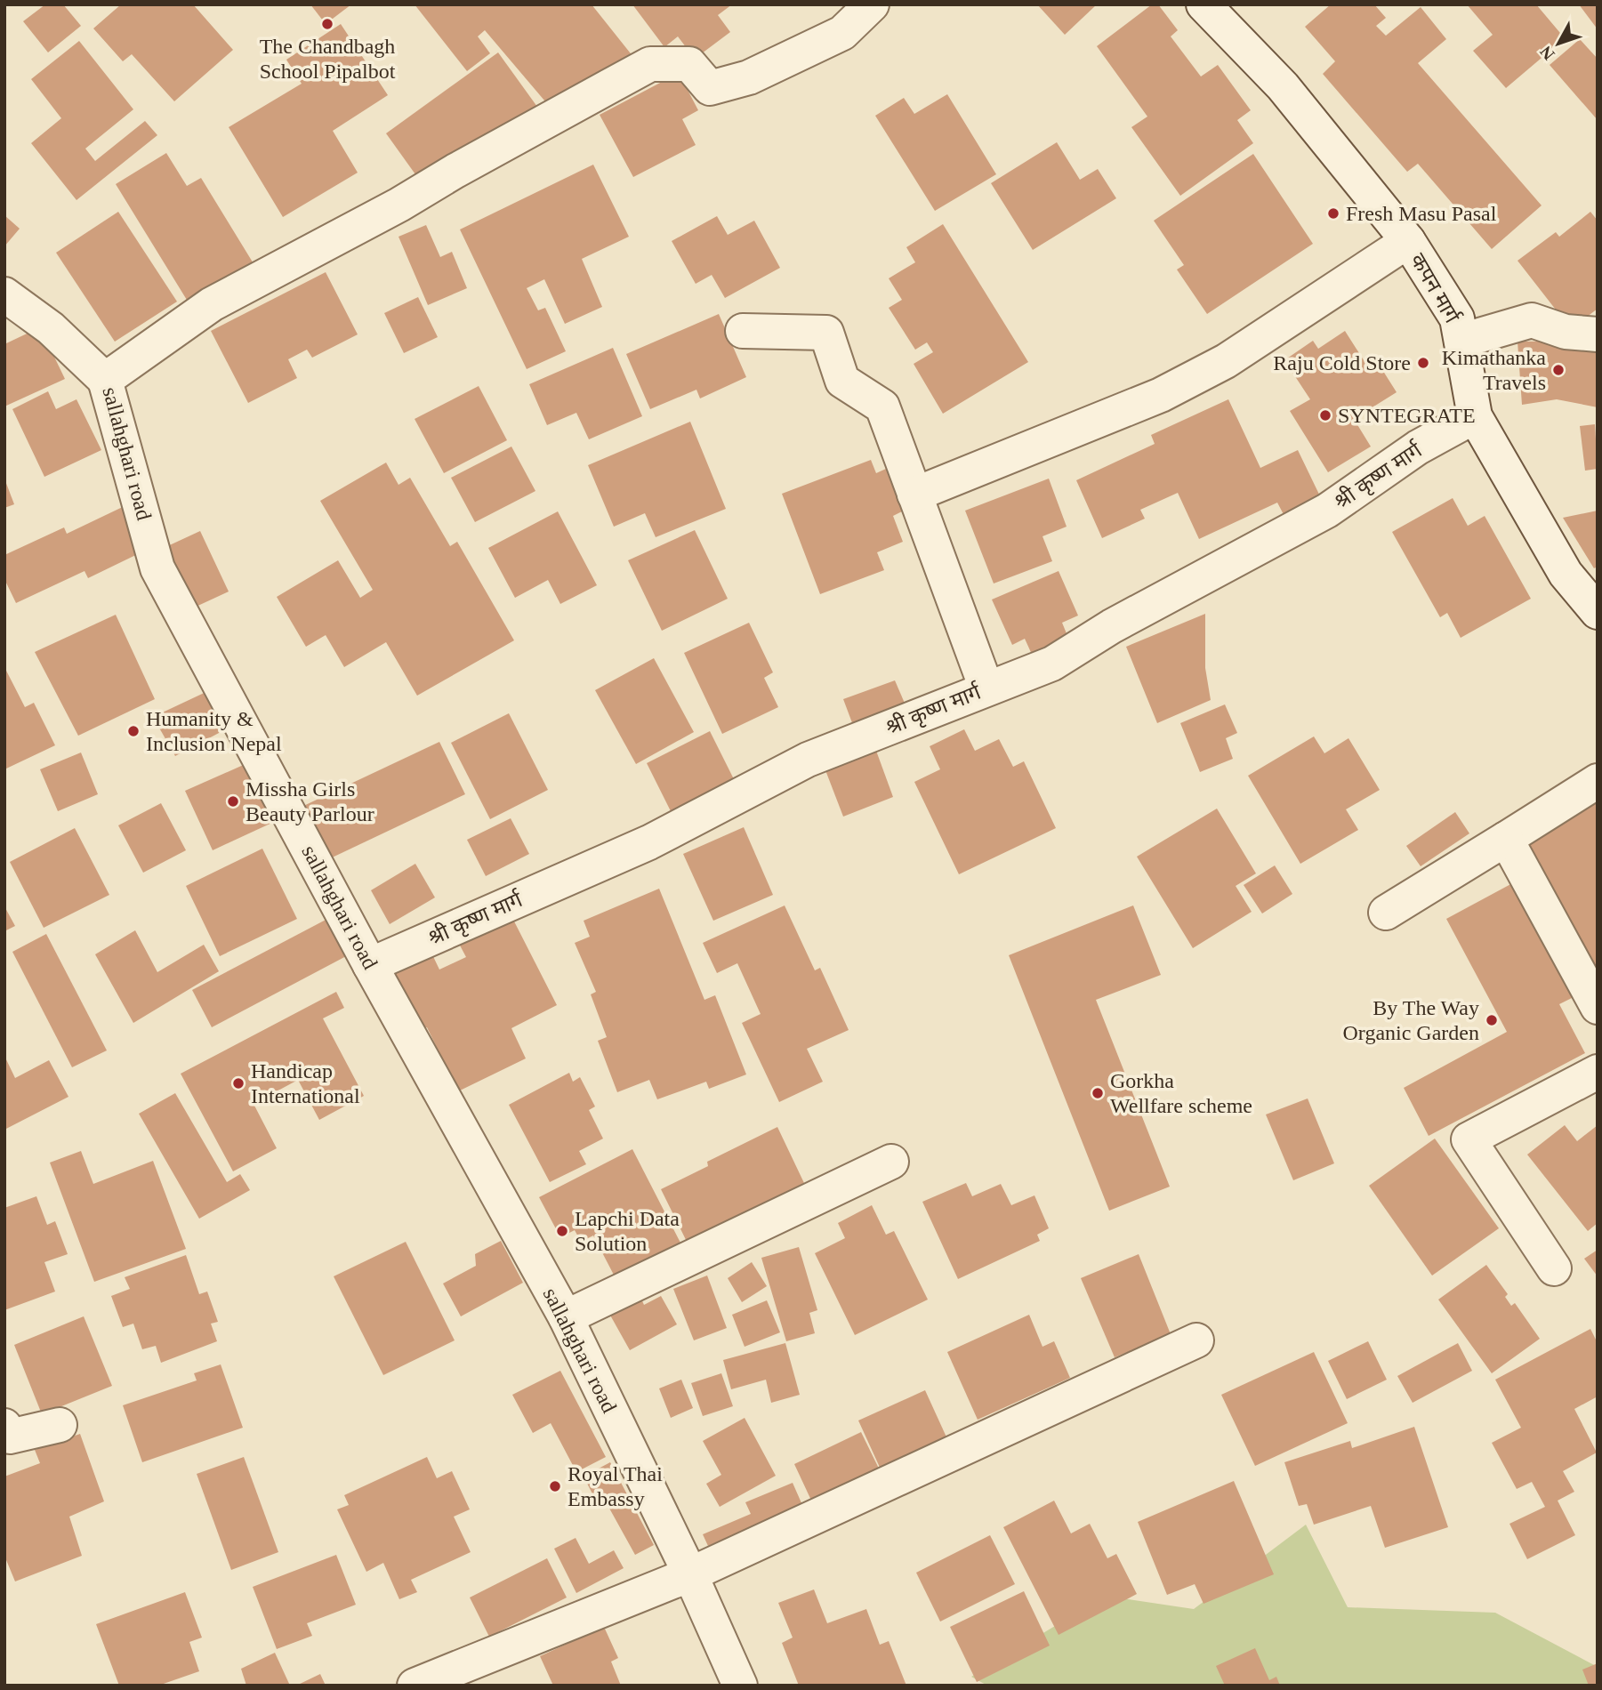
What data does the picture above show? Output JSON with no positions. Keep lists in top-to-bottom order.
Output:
{
  "streets": {
    "street": ["कपन मार्ग", "sallahghari road", "श्री कृष्ण मार्ग"]
  },
  "crossings": [
    ["कपन मार्ग", "श्री कृष्ण मार्ग"],
    ["sallahghari road", "श्री कृष्ण मार्ग"]
  ],
  "places": [
    "The Chandbagh School Pipalbot",
    "Fresh Masu Pasal",
    "Raju Cold Store",
    "Kimathanka Travels",
    "SYNTEGRATE",
    "Humanity & Inclusion Nepal",
    "Missha Girls Beauty Parlour",
    "By The Way Organic Garden",
    "Handicap International",
    "Gorkha Wellfare scheme",
    "Lapchi Data Solution",
    "Royal Thai Embassy"
  ],
  "north": "bottom left"
}
